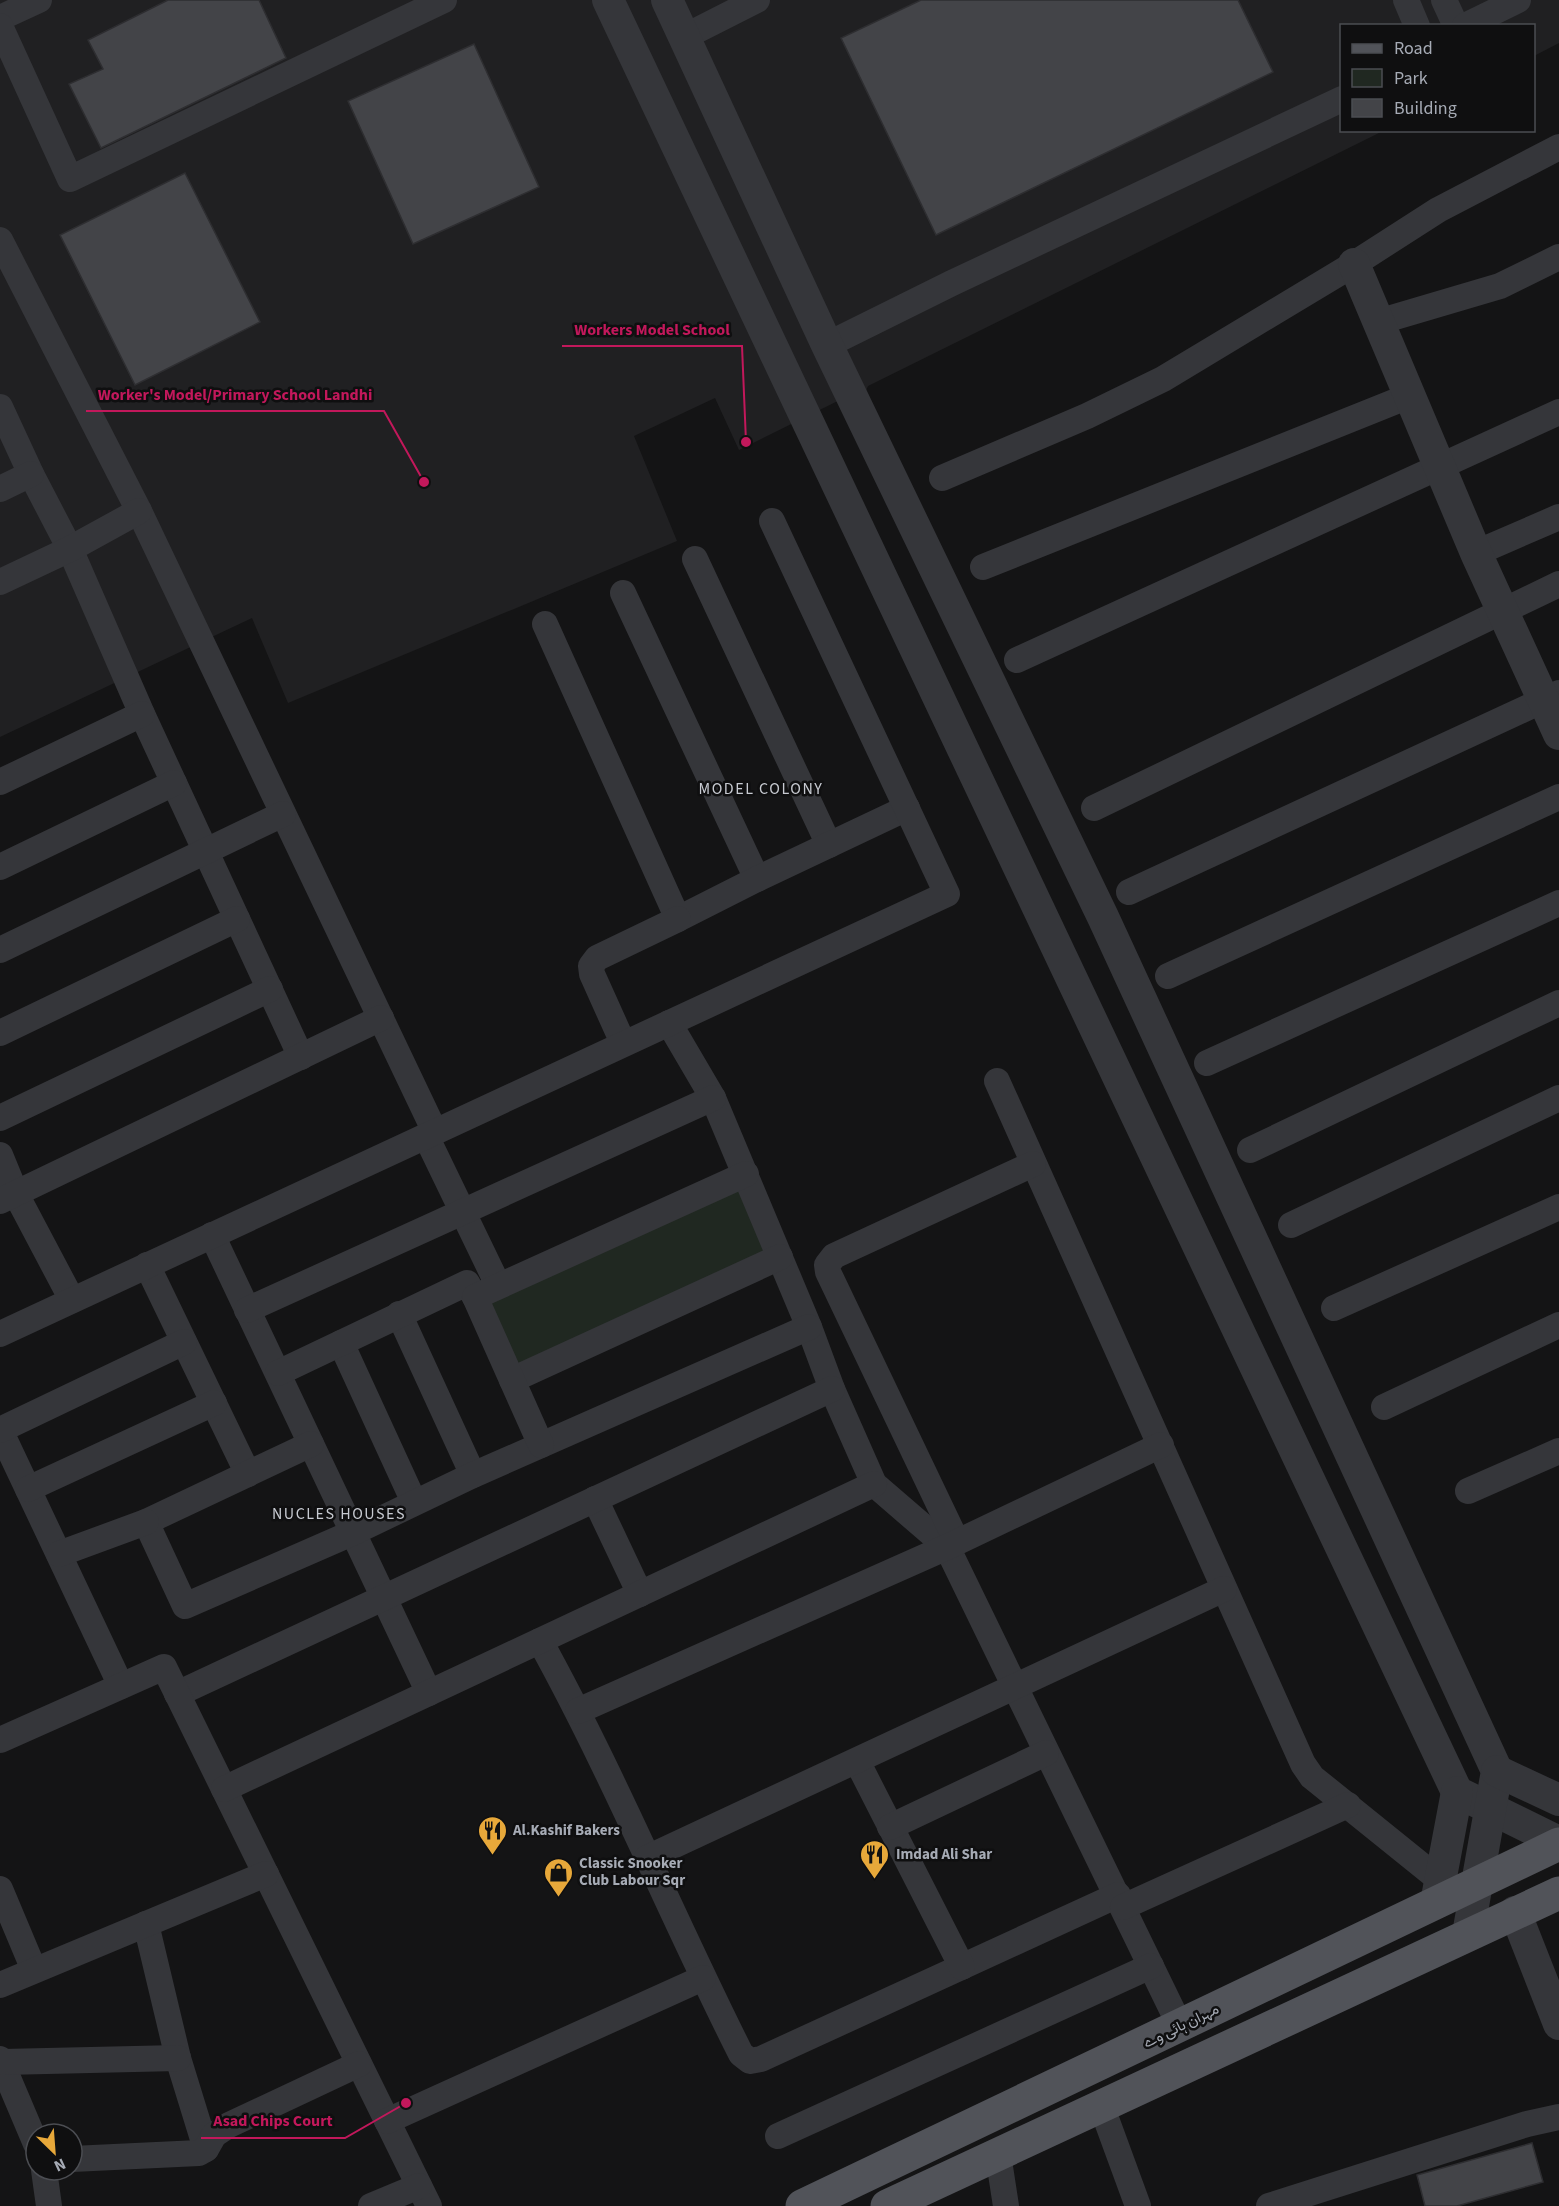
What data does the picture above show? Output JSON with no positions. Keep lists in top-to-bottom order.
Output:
{
  "streets": {
    "main road": ["مہران ہائی وے"]
  },
  "districts": ["MODEL COLONY", "NUCLES HOUSES"],
  "places": {
    "other": ["Workers Model School", "Worker's Model/Primary School Landhi", "Asad Chips Court"],
    "restaurant": ["Al.Kashif Bakers", "Imdad Ali Shar"],
    "shop": ["Classic Snooker Club Labour Sqr"]
  },
  "legend": ["Road", "Park", "Building"],
  "north": "bottom right"
}
